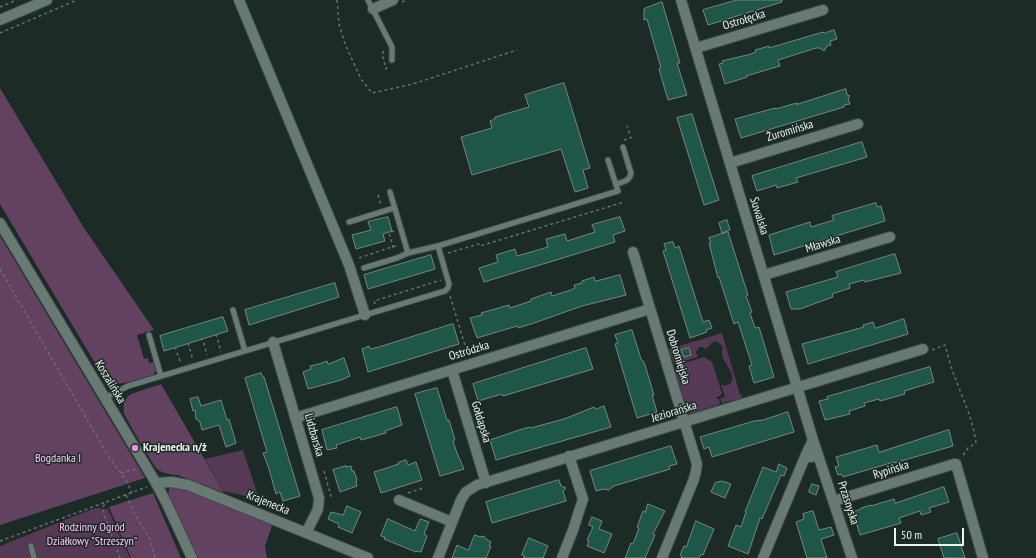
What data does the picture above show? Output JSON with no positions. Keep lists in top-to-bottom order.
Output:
{
  "streets": {
    "street": [
      "Ostrołęcka",
      "Żuromińska",
      "Suwalska",
      "Mławska",
      "Ostródzka",
      "Dobromiejska",
      "Koszalińska",
      "Jeziorańska",
      "Gołdapska",
      "Lidzbarska",
      "Rypińska",
      "Krajenecka",
      "Przasnyska"
    ]
  },
  "crossings": [
    ["Ostrołęcka", "Suwalska"],
    ["Żuromińska", "Suwalska"],
    ["Suwalska", "Mławska"],
    ["Suwalska", "Jeziorańska"],
    ["Suwalska", "Przasnyska"],
    ["Ostródzka", "Dobromiejska"],
    ["Ostródzka", "Gołdapska"],
    ["Ostródzka", "Lidzbarska"],
    ["Dobromiejska", "Jeziorańska"],
    ["Koszalińska", "Krajenecka"],
    ["Jeziorańska", "Gołdapska"],
    ["Lidzbarska", "Krajenecka"],
    ["Rypińska", "Przasnyska"]
  ],
  "parks": ["Bogdanka I", "Rodzinny Ogród Działkowy \"Strzeszyn\""],
  "places": ["Krajenecka n/ż"],
  "scale_bar": "50 m"
}
